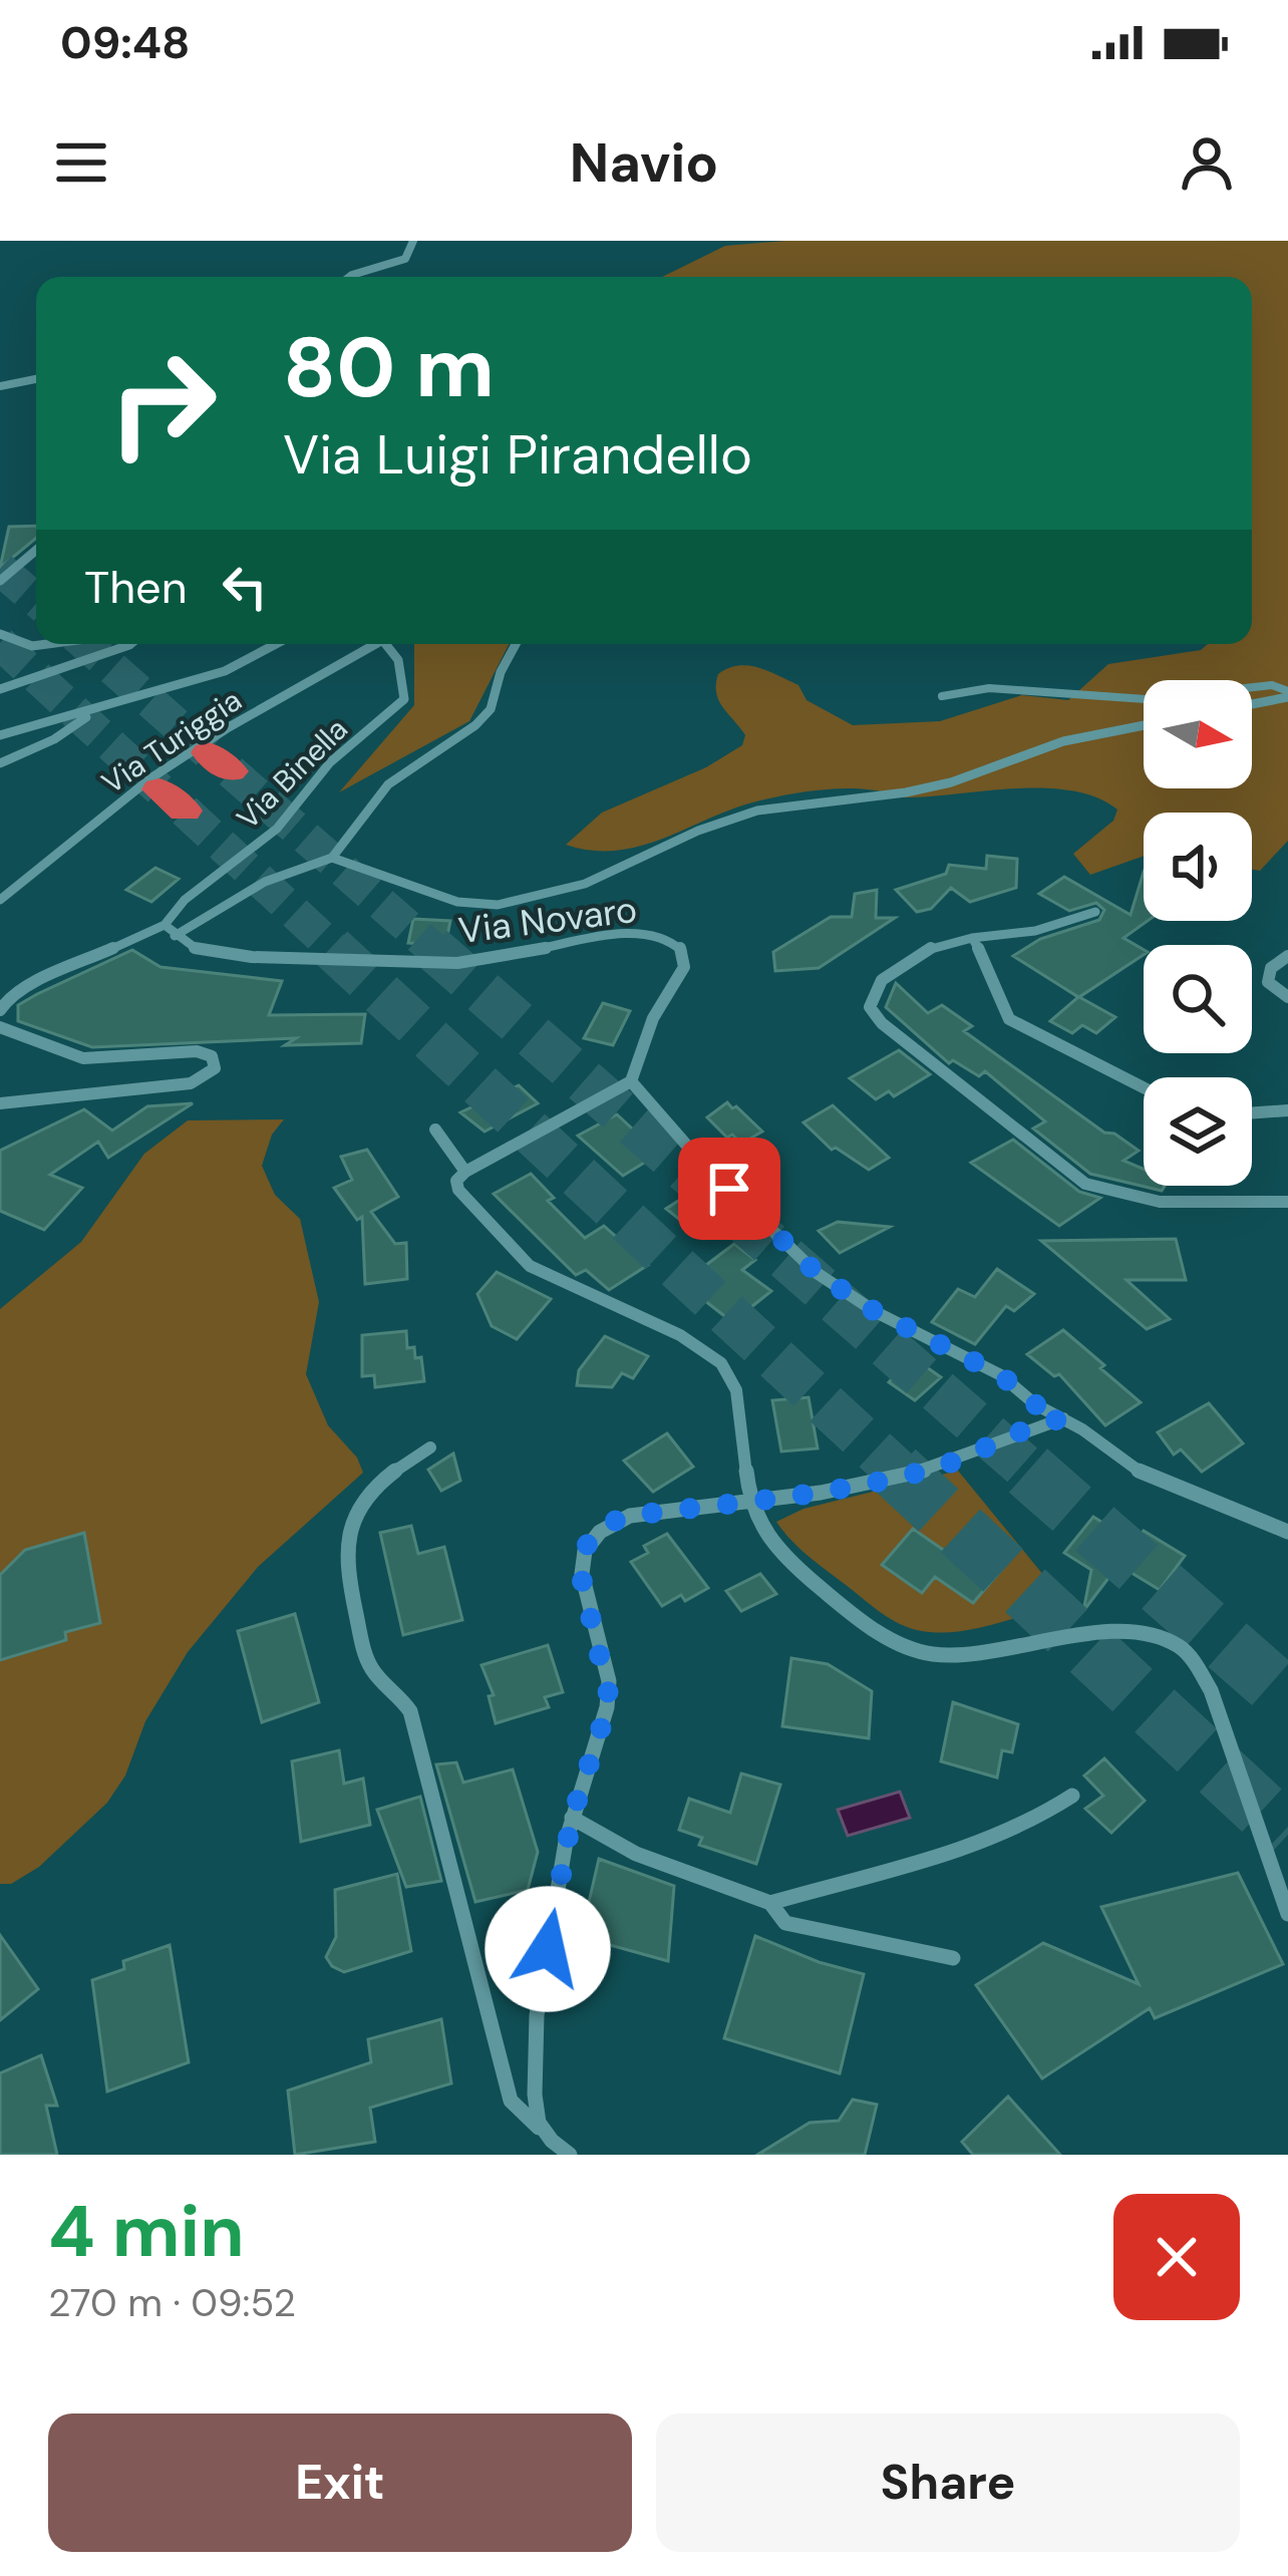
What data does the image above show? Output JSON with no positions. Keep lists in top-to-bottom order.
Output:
{
  "streets": {
    "street": ["Via Turiggia", "Via Binella", "Via Novaro"]
  },
  "crossings": [
    ["Via Binella", "Via Novaro"]
  ],
  "north": "right",
  "page": {
    "status": "09:48",
    "header": "Navio",
    "turn": ["80 m", "Via Luigi Pirandello"],
    "then": "Then",
    "heading": ["4 min", "270 m · 09:52"],
    "buttons": ["Exit", "Share"]
  }
}
